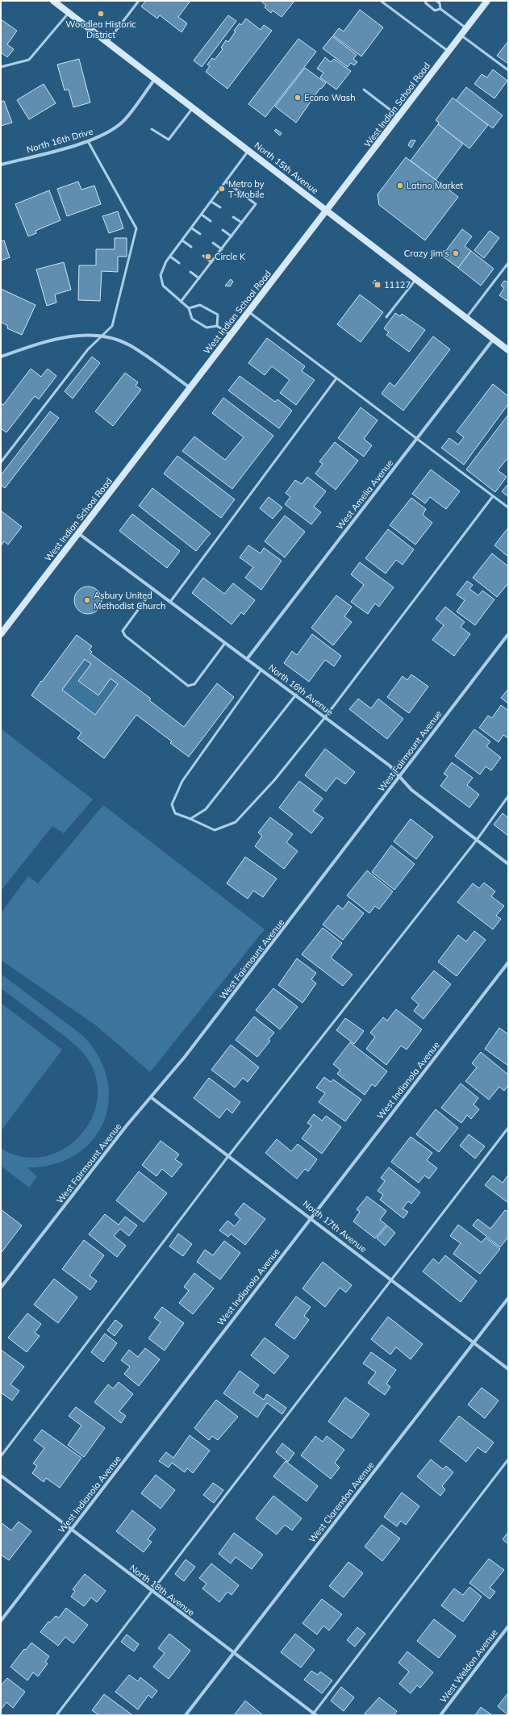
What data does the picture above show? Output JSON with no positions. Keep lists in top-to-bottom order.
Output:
{
  "streets": {
    "main road": ["West Indian School Road", "North 15th Avenue"],
    "street": [
      "North 16th Drive",
      "West Amelia Avenue",
      "North 16th Avenue",
      "West Fairmount Avenue",
      "West Indianola Avenue",
      "North 17th Avenue",
      "West Clarendon Avenue",
      "North 18th Avenue",
      "West Weldon Avenue"
    ]
  },
  "crossings": [
    ["West Indian School Road", "North 15th Avenue"],
    ["West Indian School Road", "North 16th Avenue"],
    ["North 16th Drive", "North 15th Avenue"],
    ["North 15th Avenue", "West Amelia Avenue"],
    ["West Amelia Avenue", "North 16th Avenue"],
    ["North 16th Avenue", "West Fairmount Avenue"],
    ["West Fairmount Avenue", "North 17th Avenue"],
    ["West Indianola Avenue", "North 17th Avenue"],
    ["West Indianola Avenue", "North 18th Avenue"],
    ["North 17th Avenue", "West Clarendon Avenue"],
    ["West Clarendon Avenue", "North 18th Avenue"]
  ],
  "places": {
    "other": [
      "Woodlea Historic District",
      "Econo Wash",
      "Latino Market",
      "Metro by T-Mobile",
      "Crazy Jim's",
      "Circle K",
      "Asbury United Methodist Church"
    ],
    "transit": ["11127"]
  }
}
